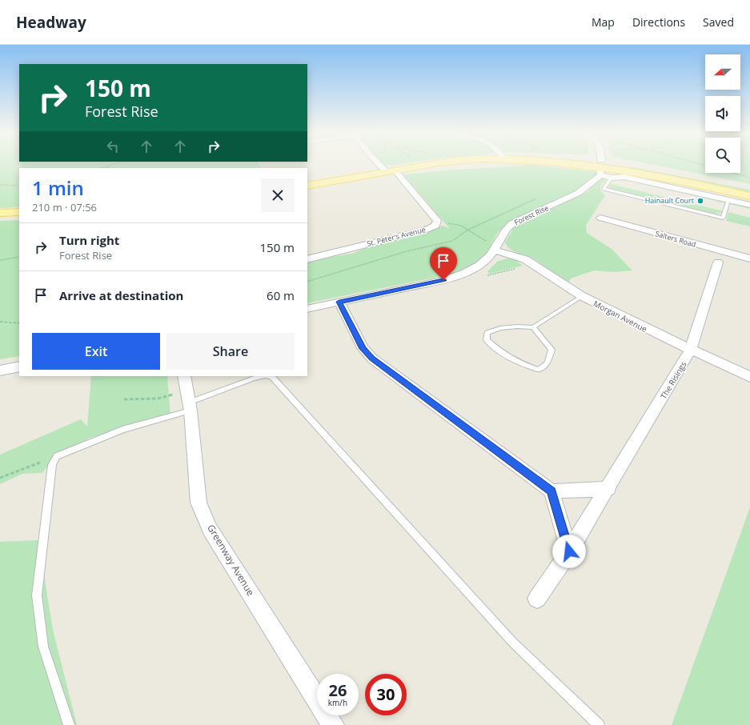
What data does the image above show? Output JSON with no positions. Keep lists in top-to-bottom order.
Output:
{
  "streets": {
    "street": [
      "Forest Rise",
      "St. Peter's Avenue",
      "Salters Road",
      "Morgan Avenue",
      "The Risings",
      "Greenway Avenue"
    ]
  },
  "crossings": [
    ["Forest Rise", "Morgan Avenue"],
    ["Morgan Avenue", "The Risings"]
  ],
  "places": ["Hainault Court"],
  "north": "left",
  "page": {
    "header": "Headway",
    "nav": ["Map", "Directions", "Saved"],
    "turn": ["150 m", "Forest Rise"],
    "heading": ["1 min", "210 m · 07:56"],
    "list": [
      {
        "name": "Turn right",
        "note": "Forest Rise",
        "value": "150 m"
      },
      {
        "name": "Arrive at destination",
        "value": "60 m"
      }
    ],
    "buttons": ["Exit", "Share"],
    "speed": "26 km/h",
    "limit": "30"
  }
}
